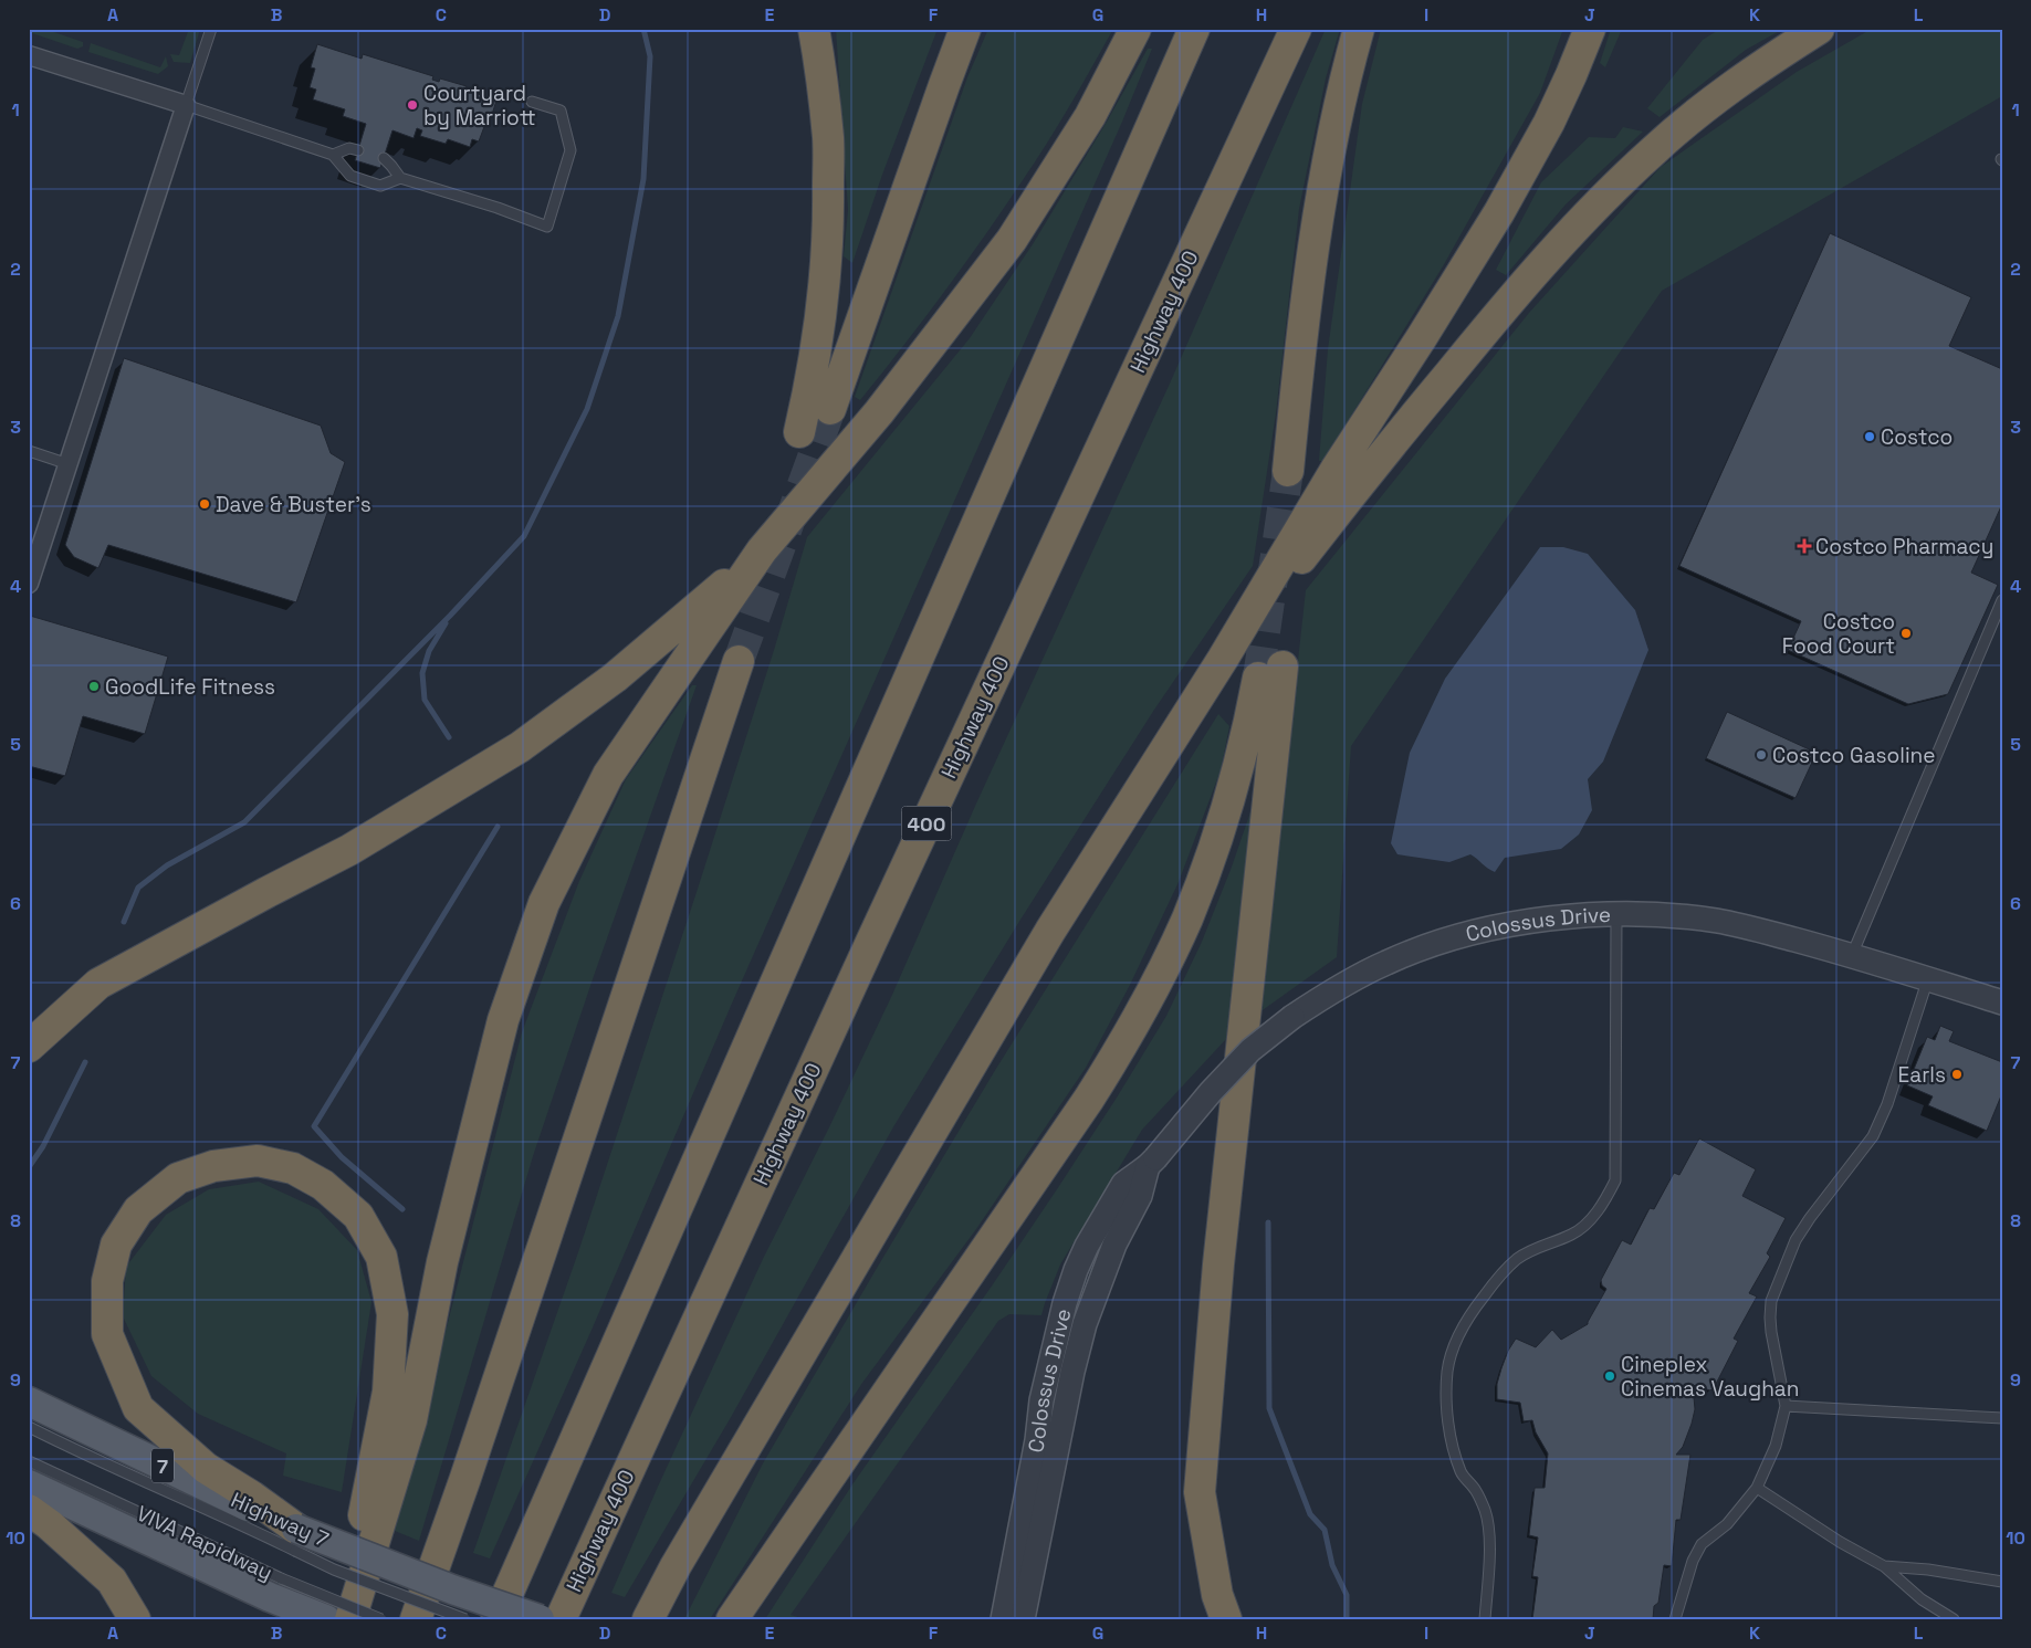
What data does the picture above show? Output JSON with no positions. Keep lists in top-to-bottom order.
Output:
{
  "streets": {
    "highway": ["Highway 400", "400"],
    "main road": ["7", "Highway 7"],
    "street": ["Colossus Drive"],
    "lane": ["VIVA Rapidway"]
  },
  "crossings": [
    ["Highway 7", "VIVA Rapidway"]
  ],
  "places": {
    "other": [
      "Courtyard by Marriott",
      "Costco",
      "Dave & Buster's",
      "Costco Food Court",
      "GoodLife Fitness",
      "Costco Gasoline",
      "Earls",
      "Cineplex Cinemas Vaughan"
    ],
    "health": ["Costco Pharmacy"]
  },
  "grid": {
    "columns": [
      "A",
      "B",
      "C",
      "D",
      "E",
      "F",
      "G",
      "H",
      "I",
      "J",
      "K",
      "L"
    ],
    "rows": [
      "1",
      "2",
      "3",
      "4",
      "5",
      "6",
      "7",
      "8",
      "9",
      "10"
    ]
  }
}
